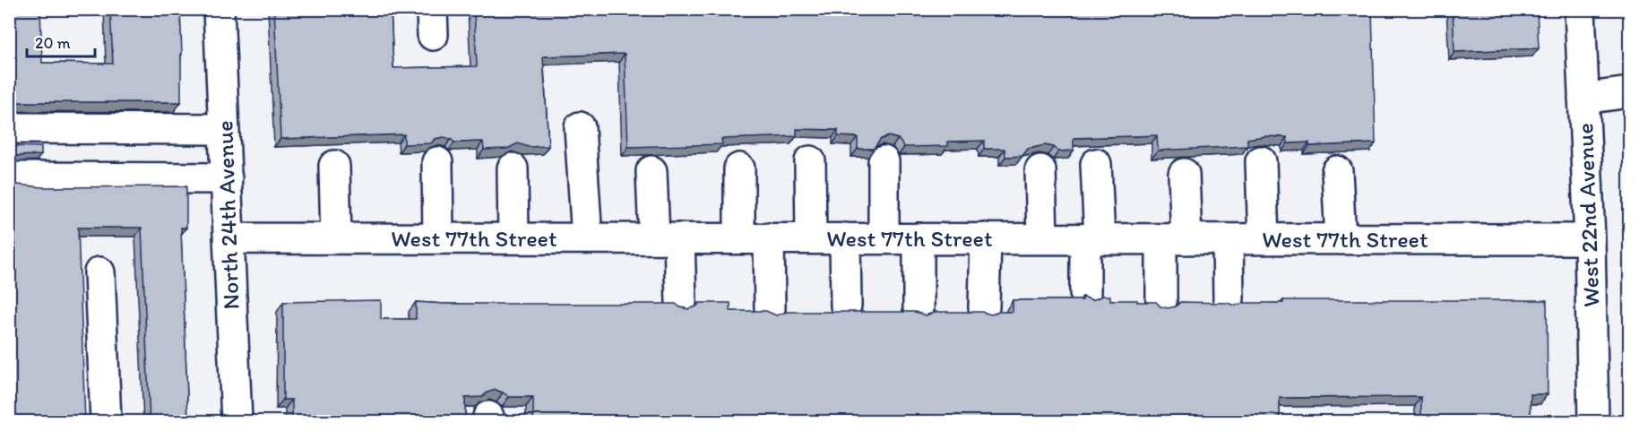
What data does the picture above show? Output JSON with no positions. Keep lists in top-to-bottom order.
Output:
{
  "streets": {
    "street": ["North 24th Avenue", "West 22nd Avenue", "West 77th Street"]
  },
  "crossings": [
    ["North 24th Avenue", "West 77th Street"],
    ["West 22nd Avenue", "West 77th Street"]
  ],
  "scale_bar": "20 m"
}
